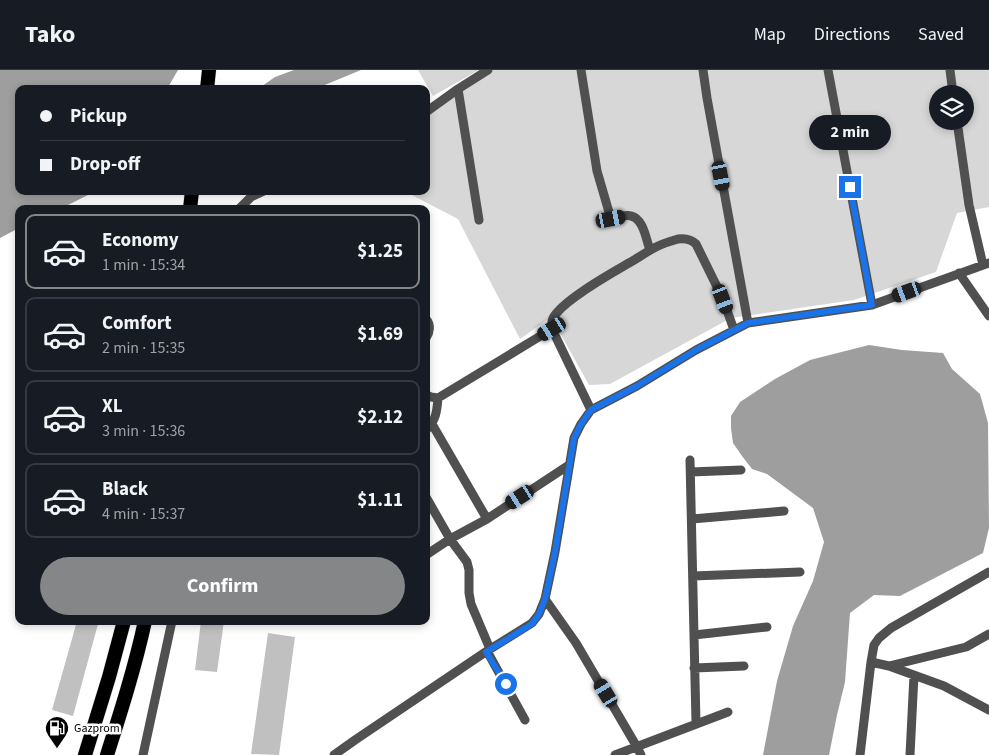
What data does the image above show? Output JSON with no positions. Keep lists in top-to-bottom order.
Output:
{
  "places": {
    "fuel station": ["Gazprom"]
  },
  "page": {
    "header": "Tako",
    "nav": ["Map", "Directions", "Saved"],
    "banner": ["Pickup", "Drop-off"],
    "bubble": "2 min",
    "list": [
      {
        "name": "Economy",
        "note": "1 min · 15:34",
        "value": "$1.25"
      },
      {
        "name": "Comfort",
        "note": "2 min · 15:35",
        "value": "$1.69"
      },
      {
        "name": "XL",
        "note": "3 min · 15:36",
        "value": "$2.12"
      },
      {
        "name": "Black",
        "note": "4 min · 15:37",
        "value": "$1.11"
      }
    ],
    "buttons": "Confirm"
  }
}
